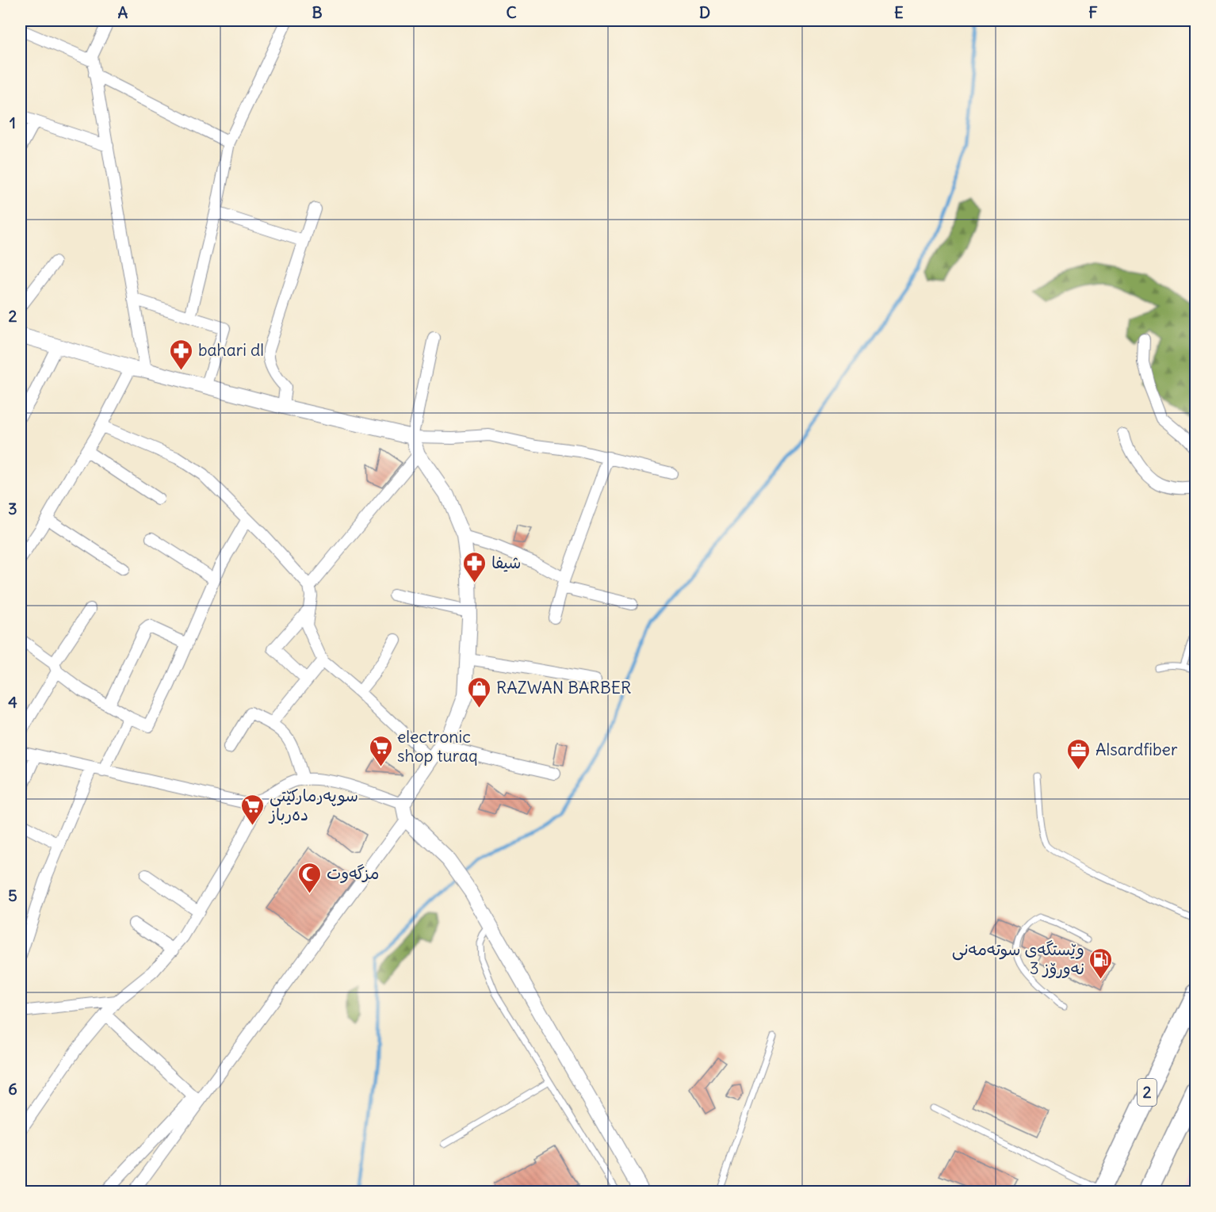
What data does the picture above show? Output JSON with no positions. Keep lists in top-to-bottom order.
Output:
{
  "streets": {
    "highway": ["2"]
  },
  "places": {
    "pharmacy": ["bahari dl", "شیفا"],
    "shop": ["RAZWAN BARBER"],
    "supermarket": ["electronic shop turaq", "سوپەرمارکێتی دەرباز"],
    "office": ["Alsardfiber"],
    "mosque": ["مزگه‌وت"],
    "fuel station": ["وێستگەی سوتەمەنی نەورۆز 3"]
  },
  "grid": {
    "columns": [
      "A",
      "B",
      "C",
      "D",
      "E",
      "F"
    ],
    "rows": [
      "1",
      "2",
      "3",
      "4",
      "5",
      "6"
    ]
  }
}
